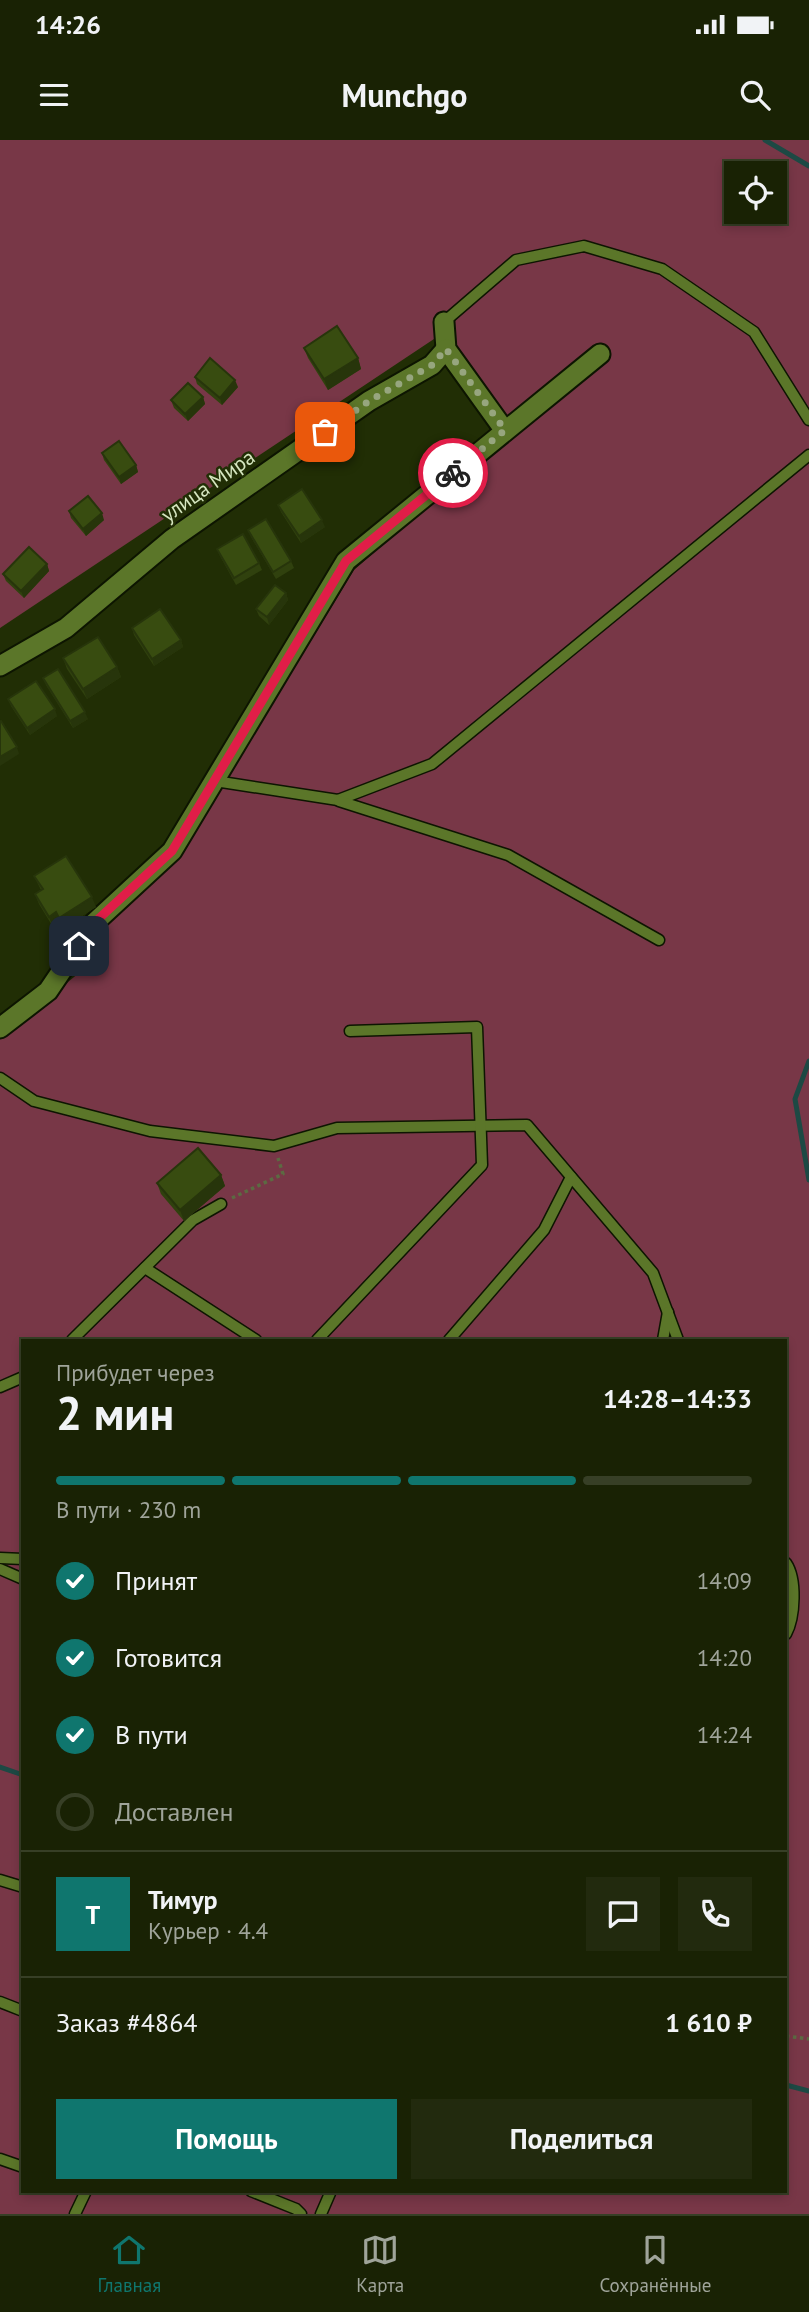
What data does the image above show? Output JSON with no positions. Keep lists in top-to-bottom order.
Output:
{
  "streets": {
    "street": ["улица Мира"]
  },
  "page": {
    "status": "14:26",
    "header": "Munchgo",
    "heading": ["2 мин", "Прибудет через", "14:28–14:33"],
    "panel": [
      "Тимур",
      "Курьер · 4.4",
      "Заказ #4864",
      "1 610 ₽"
    ],
    "bar": "В пути · 230 m",
    "list": [
      ["Принят", "14:09"],
      ["Готовится", "14:20"],
      ["В пути", "14:24"],
      "Доставлен"
    ],
    "round": "Т",
    "buttons": ["Помощь", "Поделиться"],
    "tabs": ["Главная", "Карта", "Сохранённые"]
  }
}
